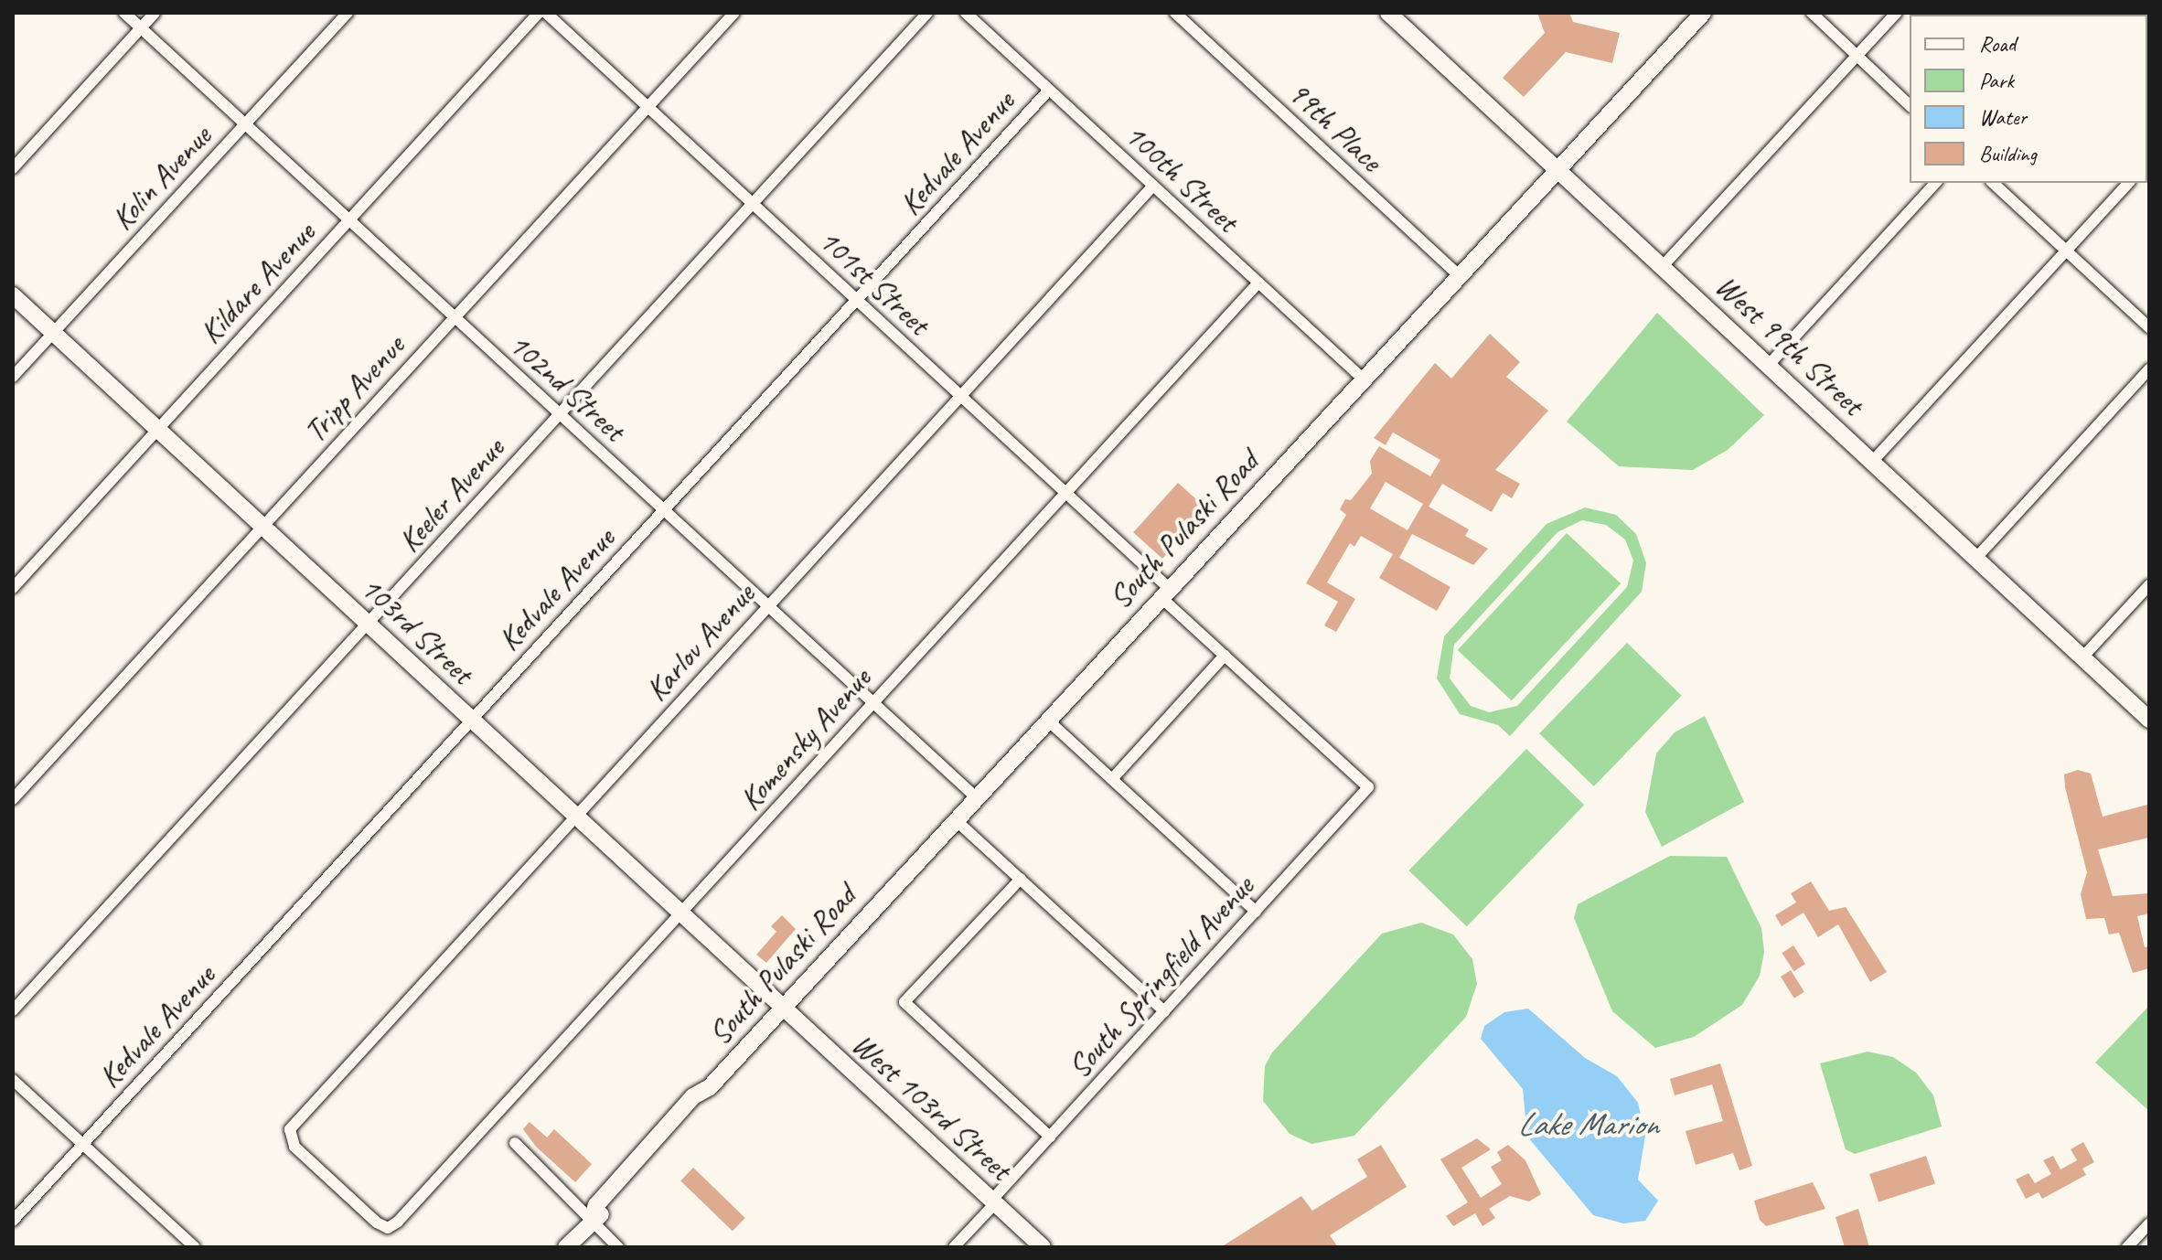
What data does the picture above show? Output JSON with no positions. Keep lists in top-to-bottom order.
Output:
{
  "streets": {
    "main road": [
      "West 99th Street",
      "South Pulaski Road",
      "103rd Street",
      "West 103rd Street"
    ],
    "street": [
      "99th Place",
      "Kedvale Avenue",
      "Kolin Avenue",
      "100th Street",
      "101st Street",
      "Kildare Avenue",
      "102nd Street",
      "Tripp Avenue",
      "Keeler Avenue",
      "Karlov Avenue",
      "Komensky Avenue",
      "South Springfield Avenue"
    ]
  },
  "crossings": [
    ["99th Place", "South Pulaski Road"],
    ["Kedvale Avenue", "100th Street"],
    ["Kedvale Avenue", "101st Street"],
    ["Kedvale Avenue", "102nd Street"],
    ["Kedvale Avenue", "103rd Street"],
    ["Kolin Avenue", "102nd Street"],
    ["Kolin Avenue", "103rd Street"],
    ["100th Street", "South Pulaski Road"],
    ["100th Street", "Karlov Avenue"],
    ["100th Street", "Komensky Avenue"],
    ["101st Street", "Tripp Avenue"],
    ["101st Street", "Keeler Avenue"],
    ["101st Street", "South Pulaski Road"],
    ["101st Street", "Karlov Avenue"],
    ["101st Street", "Komensky Avenue"],
    ["101st Street", "South Springfield Avenue"],
    ["Kildare Avenue", "102nd Street"],
    ["Kildare Avenue", "103rd Street"],
    ["West 99th Street", "South Pulaski Road"],
    ["102nd Street", "Tripp Avenue"],
    ["102nd Street", "Keeler Avenue"],
    ["102nd Street", "South Pulaski Road"],
    ["102nd Street", "Karlov Avenue"],
    ["102nd Street", "Komensky Avenue"],
    ["Tripp Avenue", "103rd Street"],
    ["Keeler Avenue", "103rd Street"],
    ["South Pulaski Road", "103rd Street"],
    ["South Pulaski Road", "West 103rd Street"],
    ["103rd Street", "Karlov Avenue"],
    ["103rd Street", "Komensky Avenue"],
    ["103rd Street", "West 103rd Street"],
    ["Karlov Avenue", "Komensky Avenue"],
    ["South Springfield Avenue", "West 103rd Street"]
  ],
  "water": ["Lake Marion"],
  "legend": [
    "Road",
    "Park",
    "Water",
    "Building"
  ]
}
